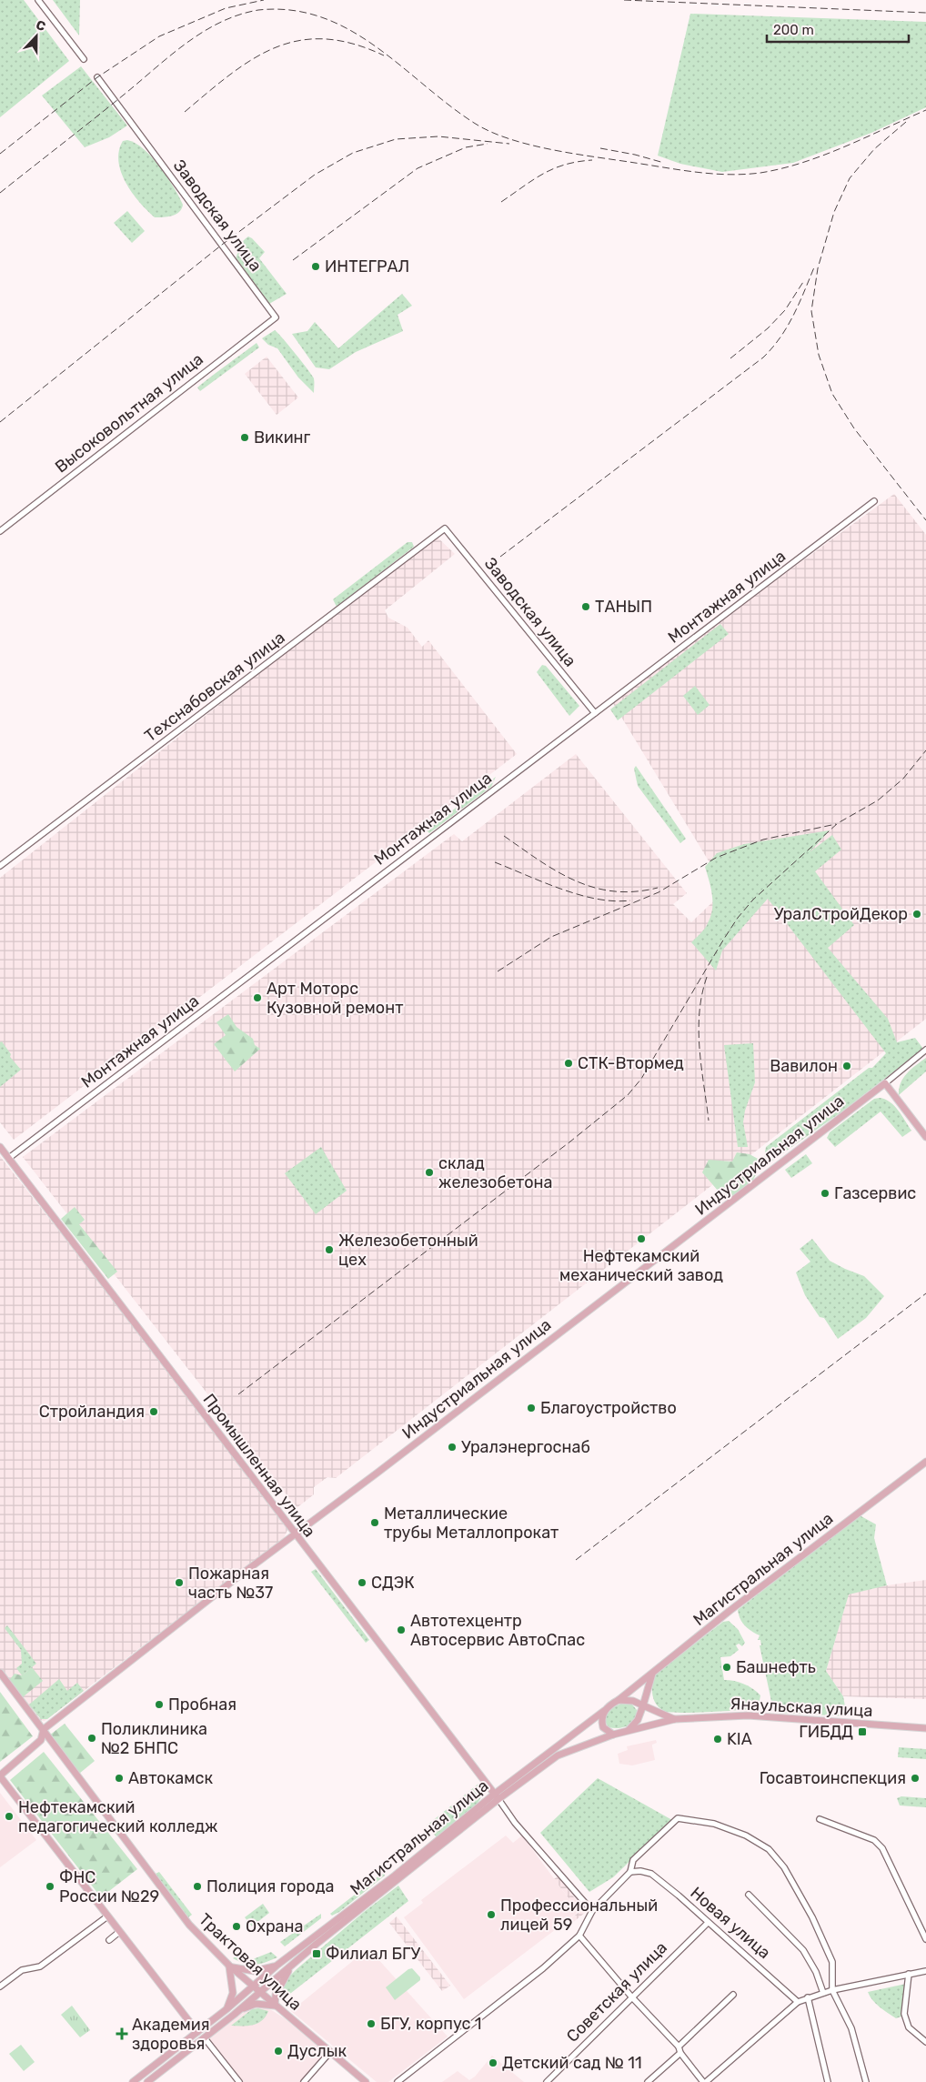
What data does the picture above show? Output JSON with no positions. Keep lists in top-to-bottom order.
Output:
{
  "streets": {
    "main road": [
      "Индустриальная улица",
      "Промышленная улица",
      "Магистральная улица",
      "Янаульская улица",
      "Трактовая улица"
    ],
    "street": [
      "Заводская улица",
      "Высоковольтная улица",
      "Монтажная улица",
      "Техснабовская улица",
      "Новая улица",
      "Советская улица"
    ]
  },
  "crossings": [
    ["Заводская улица", "Высоковольтная улица"],
    ["Заводская улица", "Монтажная улица"],
    ["Заводская улица", "Техснабовская улица"],
    ["Монтажная улица", "Промышленная улица"],
    ["Индустриальная улица", "Промышленная улица"],
    ["Индустриальная улица", "Трактовая улица"],
    ["Промышленная улица", "Магистральная улица"],
    ["Магистральная улица", "Янаульская улица"],
    ["Магистральная улица", "Трактовая улица"],
    ["Новая улица", "Советская улица"]
  ],
  "places": {
    "other": [
      "ИНТЕГРАЛ",
      "Викинг",
      "ТАНЫП",
      "УралСтройДекор",
      "Арт Моторс Кузовной ремонт",
      "СТК-Втормед",
      "Вавилон",
      "склад железобетона",
      "Газсервис",
      "Нефтекамский механический завод",
      "Железобетонный цех",
      "Благоустройство",
      "Стройландия",
      "Уралэнергоснаб",
      "Металлические трубы Металлопрокат",
      "Пожарная часть №37",
      "СДЭК",
      "Автотехцентр Автосервис АвтоСпас",
      "Башнефть",
      "Пробная",
      "Поликлиника №2 БНПС",
      "KIA",
      "Автокамск",
      "Госавтоинспекция",
      "Нефтекамский педагогический колледж",
      "ФНС России №29",
      "Полиция города",
      "Профессиональный лицей 59",
      "Охрана",
      "БГУ, корпус 1",
      "Дуслык",
      "Детский сад № 11"
    ],
    "transit": ["ГИБДД", "Филиал БГУ"],
    "health": ["Академия здоровья"]
  },
  "scale_bar": "200 m",
  "north": "top"
}
